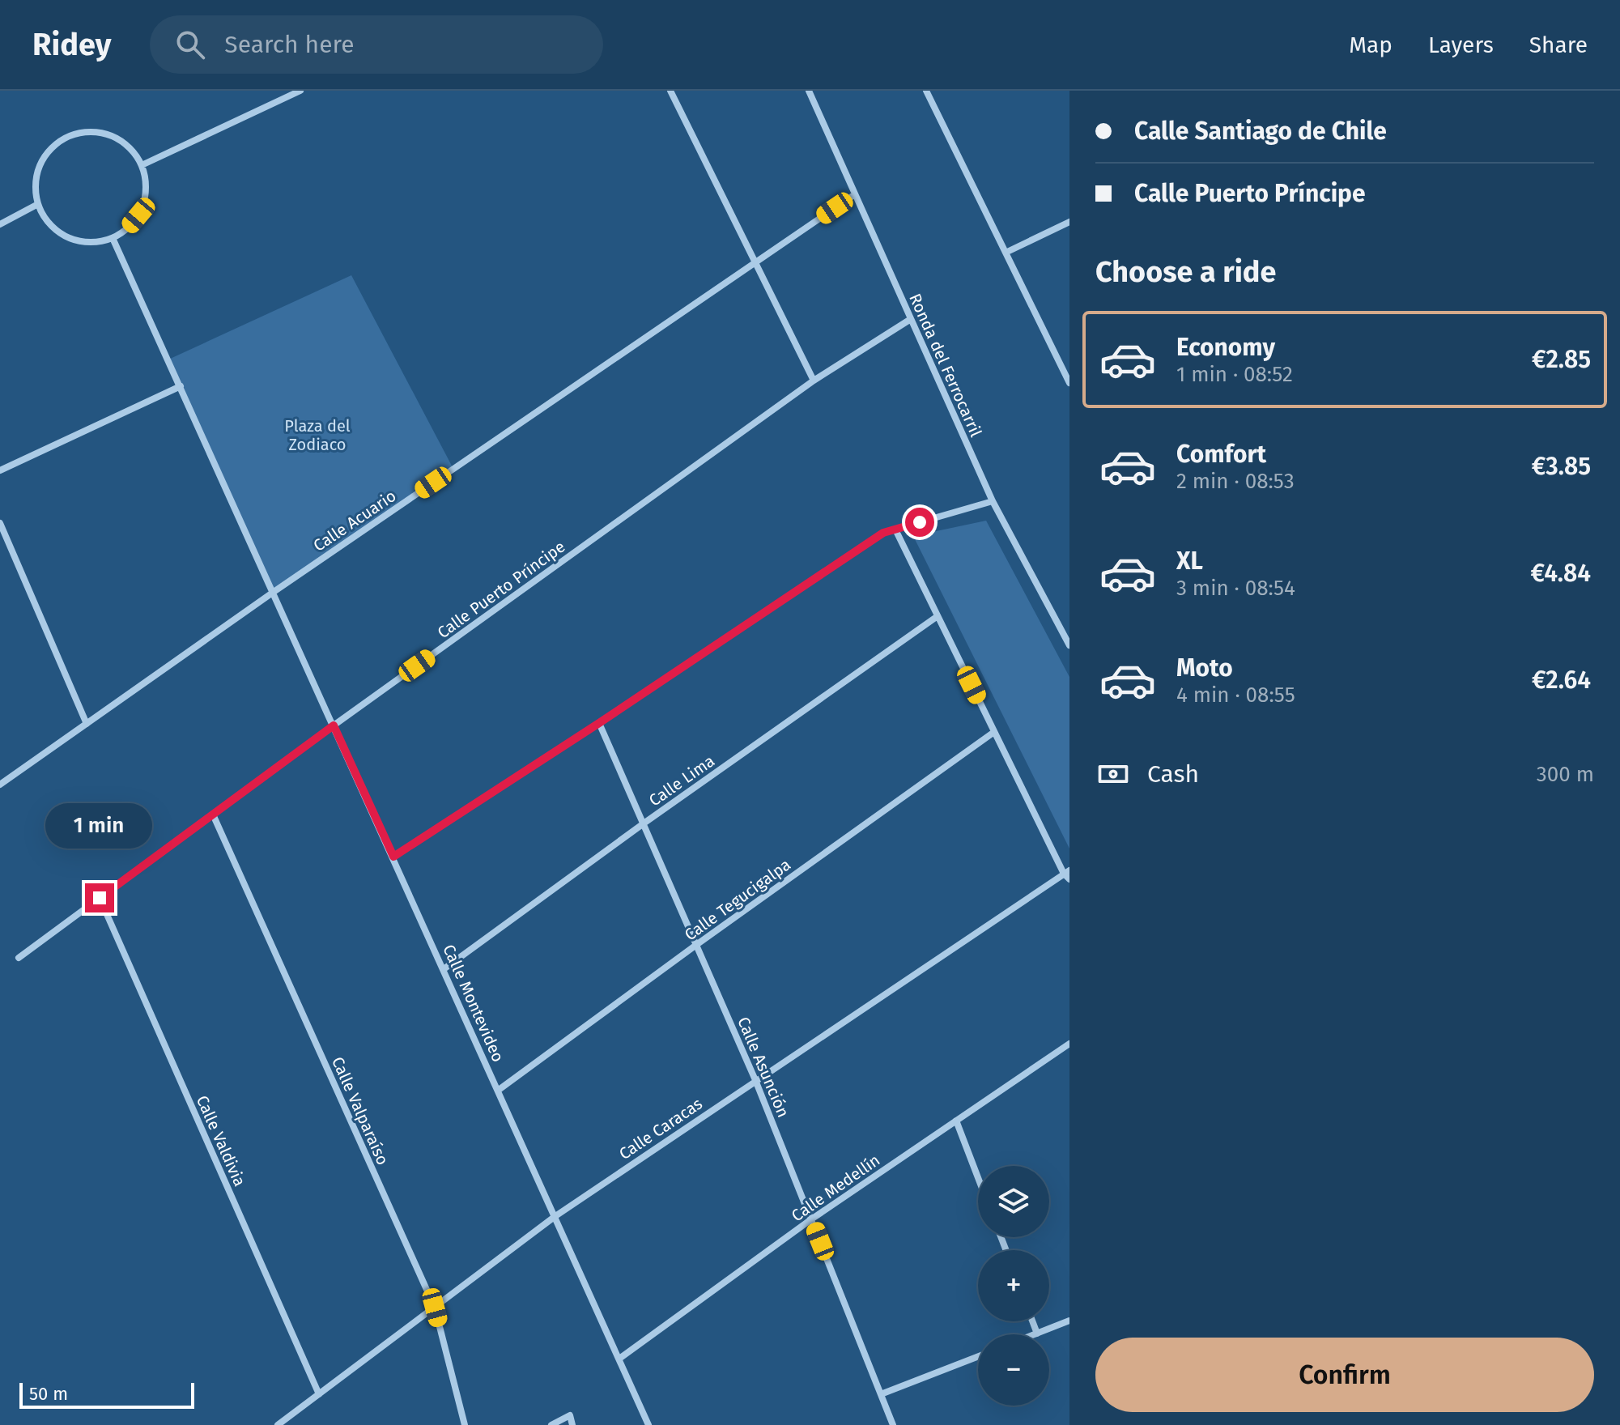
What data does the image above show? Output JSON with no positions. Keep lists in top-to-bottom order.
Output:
{
  "streets": {
    "street": [
      "Ronda del Ferrocarril",
      "Calle Acuario",
      "Calle Puerto Príncipe",
      "Calle Lima",
      "Calle Tegucigalpa",
      "Calle Montevideo",
      "Calle Asunción",
      "Calle Valparaíso",
      "Calle Caracas",
      "Calle Valdivia",
      "Calle Medellín"
    ]
  },
  "crossings": [
    ["Ronda del Ferrocarril", "Calle Acuario"],
    ["Ronda del Ferrocarril", "Calle Puerto Príncipe"],
    ["Calle Acuario", "Calle Montevideo"],
    ["Calle Puerto Príncipe", "Calle Montevideo"],
    ["Calle Puerto Príncipe", "Calle Valparaíso"],
    ["Calle Puerto Príncipe", "Calle Valdivia"],
    ["Calle Lima", "Calle Montevideo"],
    ["Calle Lima", "Calle Asunción"],
    ["Calle Tegucigalpa", "Calle Montevideo"],
    ["Calle Tegucigalpa", "Calle Asunción"],
    ["Calle Montevideo", "Calle Caracas"],
    ["Calle Montevideo", "Calle Medellín"],
    ["Calle Asunción", "Calle Caracas"],
    ["Calle Asunción", "Calle Medellín"],
    ["Calle Valparaíso", "Calle Caracas"],
    ["Calle Caracas", "Calle Valdivia"]
  ],
  "parks": ["Plaza del Zodiaco"],
  "scale_bar": "50 m",
  "page": {
    "header": "Ridey",
    "search": "Search here",
    "nav": ["Map", "Layers", "Share"],
    "banner": ["Calle Santiago de Chile", "Calle Puerto Príncipe"],
    "heading": "Choose a ride",
    "list": [
      {
        "name": "Economy",
        "note": "1 min · 08:52",
        "value": "€2.85"
      },
      {
        "name": "Comfort",
        "note": "2 min · 08:53",
        "value": "€3.85"
      },
      {
        "name": "XL",
        "note": "3 min · 08:54",
        "value": "€4.84"
      },
      {
        "name": "Moto",
        "note": "4 min · 08:55",
        "value": "€2.64"
      }
    ],
    "pay": ["Cash", "300 m"],
    "bubble": "1 min",
    "map_buttons": ["+", "−"],
    "buttons": "Confirm",
    "scale": "50 m"
  }
}
